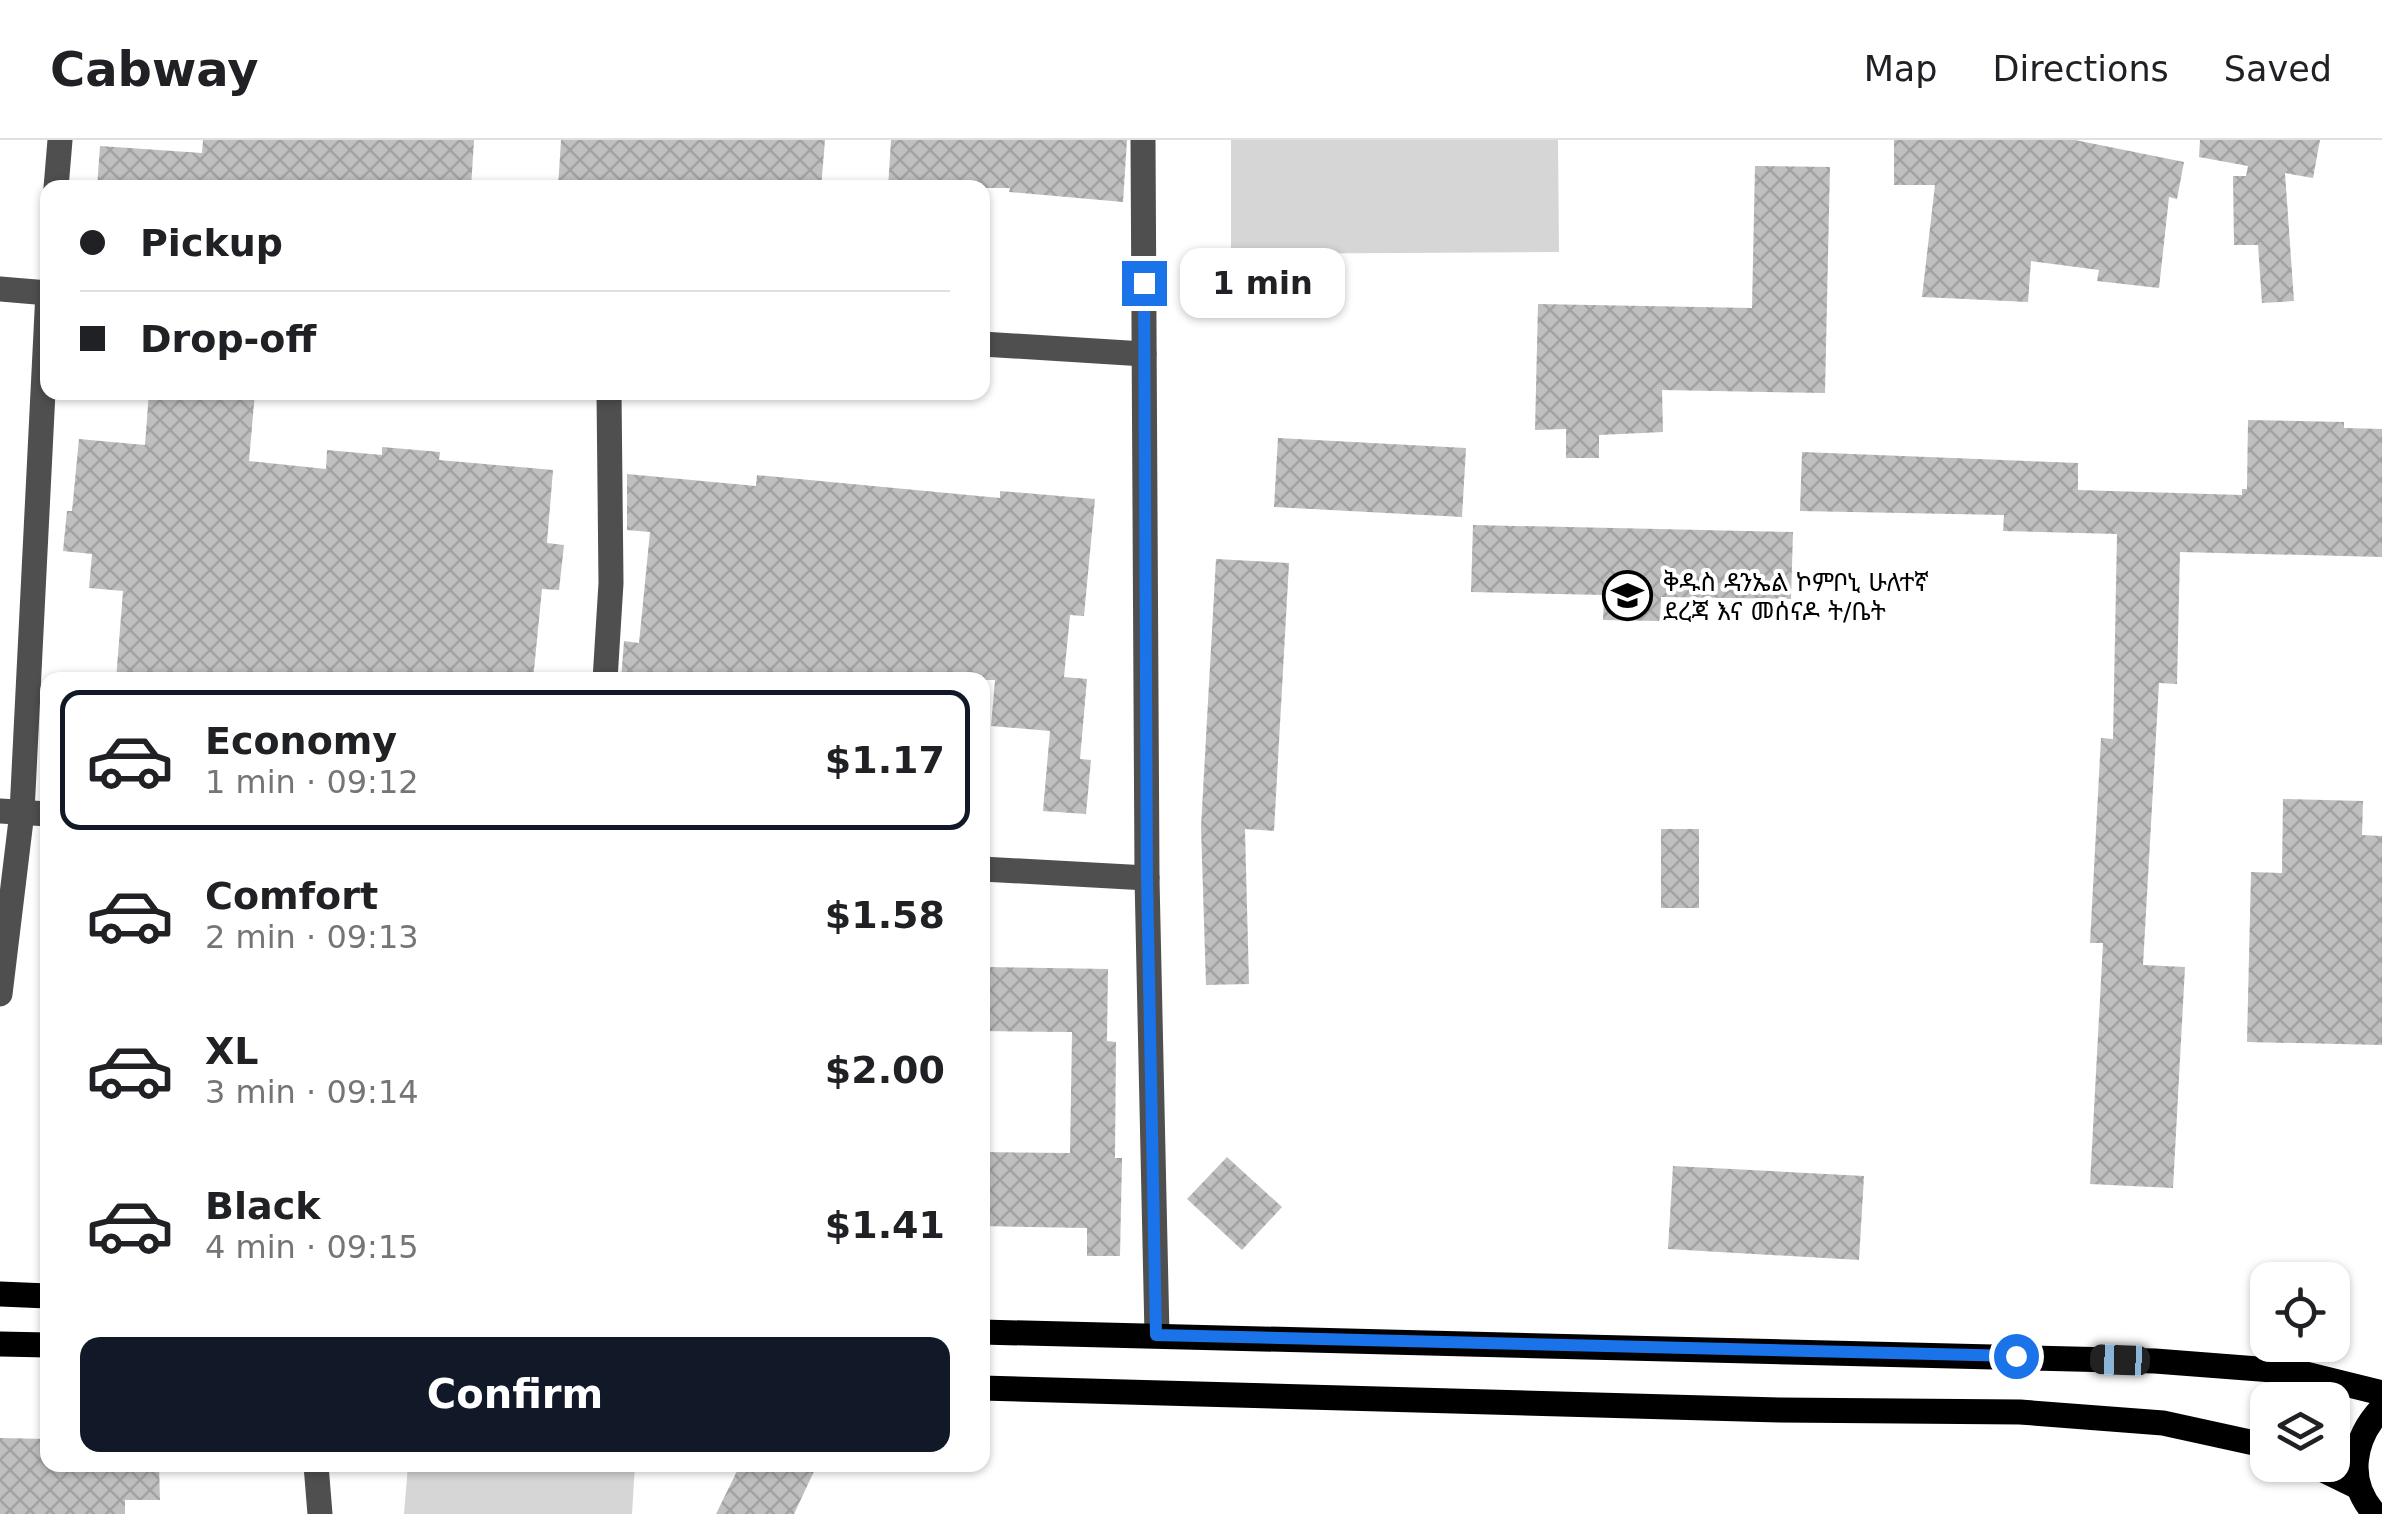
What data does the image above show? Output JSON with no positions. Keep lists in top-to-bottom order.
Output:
{
  "places": {
    "school or university": ["ቅዱስ ዳንኤል ኮምቦኒ ሁለተኛ ደረጃ እና መሰናዶ ት/ቤት"]
  },
  "page": {
    "header": "Cabway",
    "nav": ["Map", "Directions", "Saved"],
    "banner": ["Pickup", "Drop-off"],
    "bubble": "1 min",
    "list": [
      {
        "name": "Economy",
        "note": "1 min · 09:12",
        "value": "$1.17"
      },
      {
        "name": "Comfort",
        "note": "2 min · 09:13",
        "value": "$1.58"
      },
      {
        "name": "XL",
        "note": "3 min · 09:14",
        "value": "$2.00"
      },
      {
        "name": "Black",
        "note": "4 min · 09:15",
        "value": "$1.41"
      }
    ],
    "buttons": "Confirm"
  }
}
